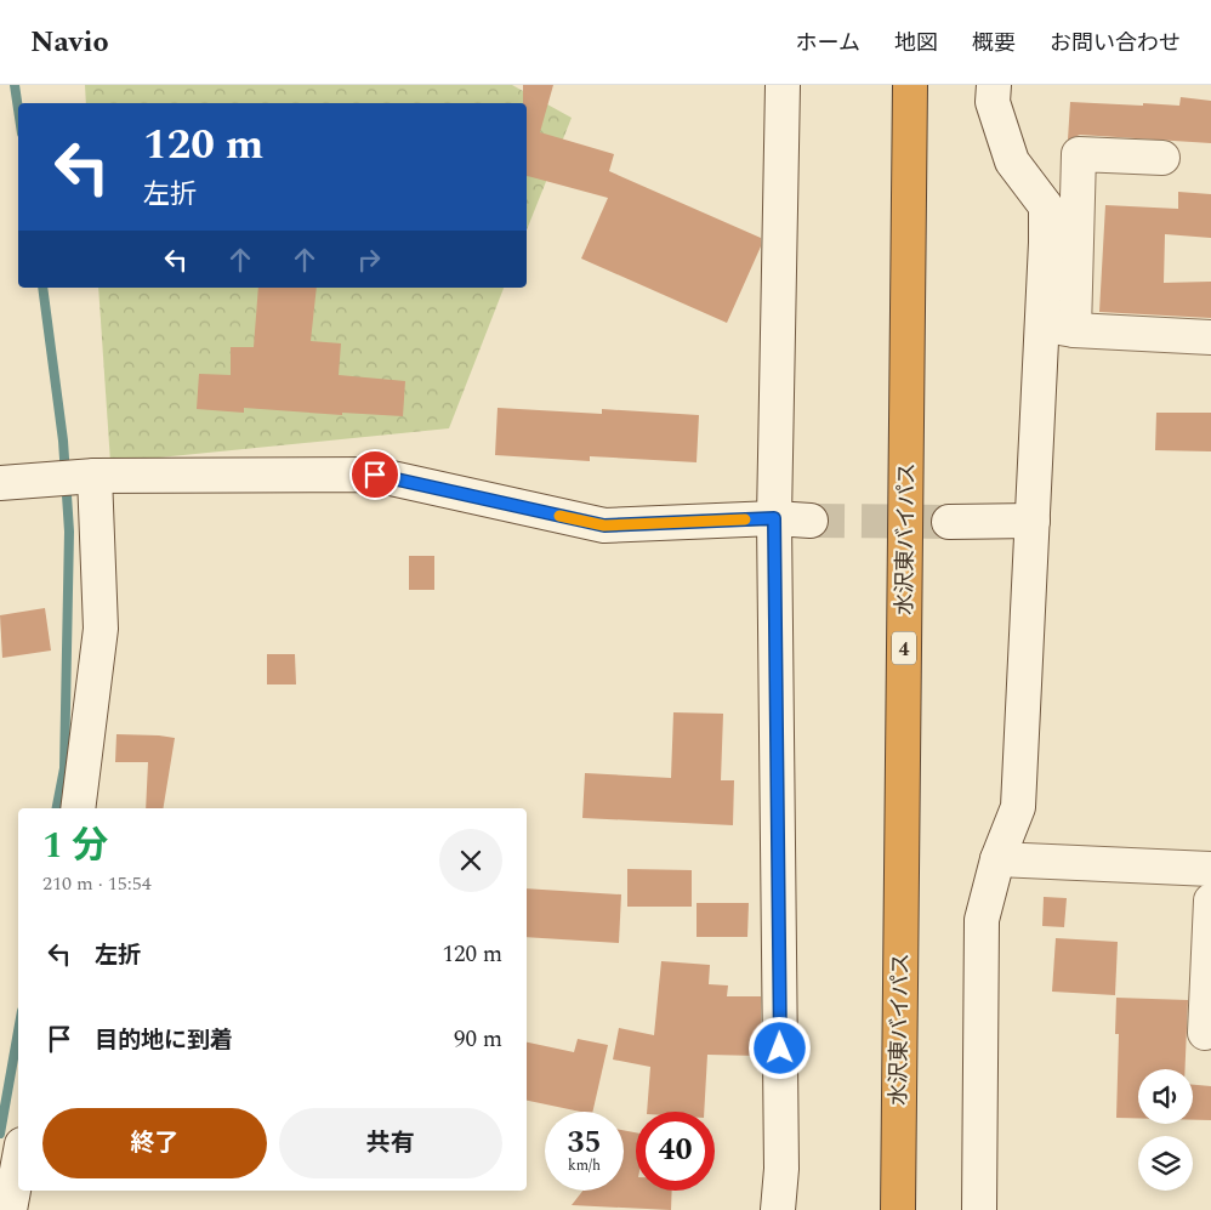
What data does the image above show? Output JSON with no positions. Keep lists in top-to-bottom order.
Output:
{
  "streets": {
    "highway": ["水沢東バイパス", "4"]
  },
  "page": {
    "header": "Navio",
    "nav": [
      "ホーム",
      "地図",
      "概要",
      "お問い合わせ"
    ],
    "turn": ["120 m", "左折"],
    "heading": ["1 分", "210 m · 15:54"],
    "list": [
      {
        "name": "左折",
        "value": "120 m"
      },
      {
        "name": "目的地に到着",
        "value": "90 m"
      }
    ],
    "buttons": ["終了", "共有"],
    "speed": "35 km/h",
    "limit": "40"
  }
}
